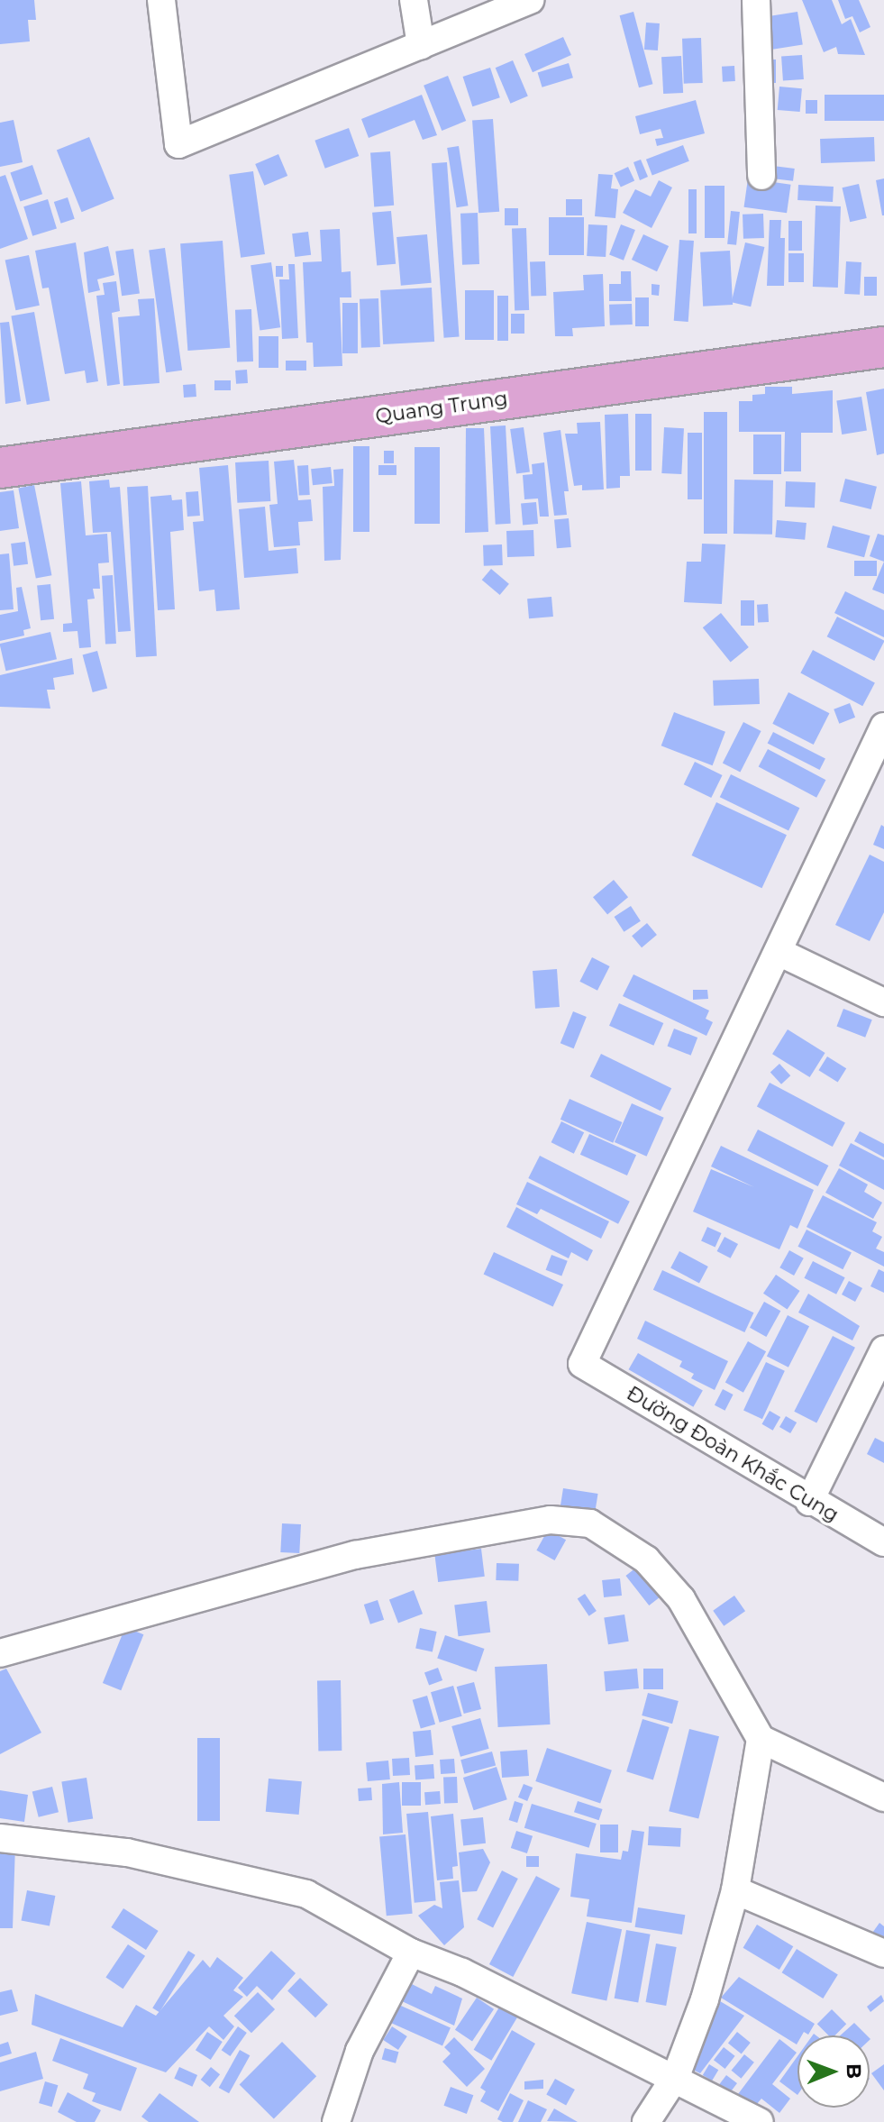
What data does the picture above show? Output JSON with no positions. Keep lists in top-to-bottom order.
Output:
{
  "streets": {
    "main road": ["Quang Trung"],
    "street": ["Đường Đoàn Khắc Cung"]
  },
  "north": "right"
}
